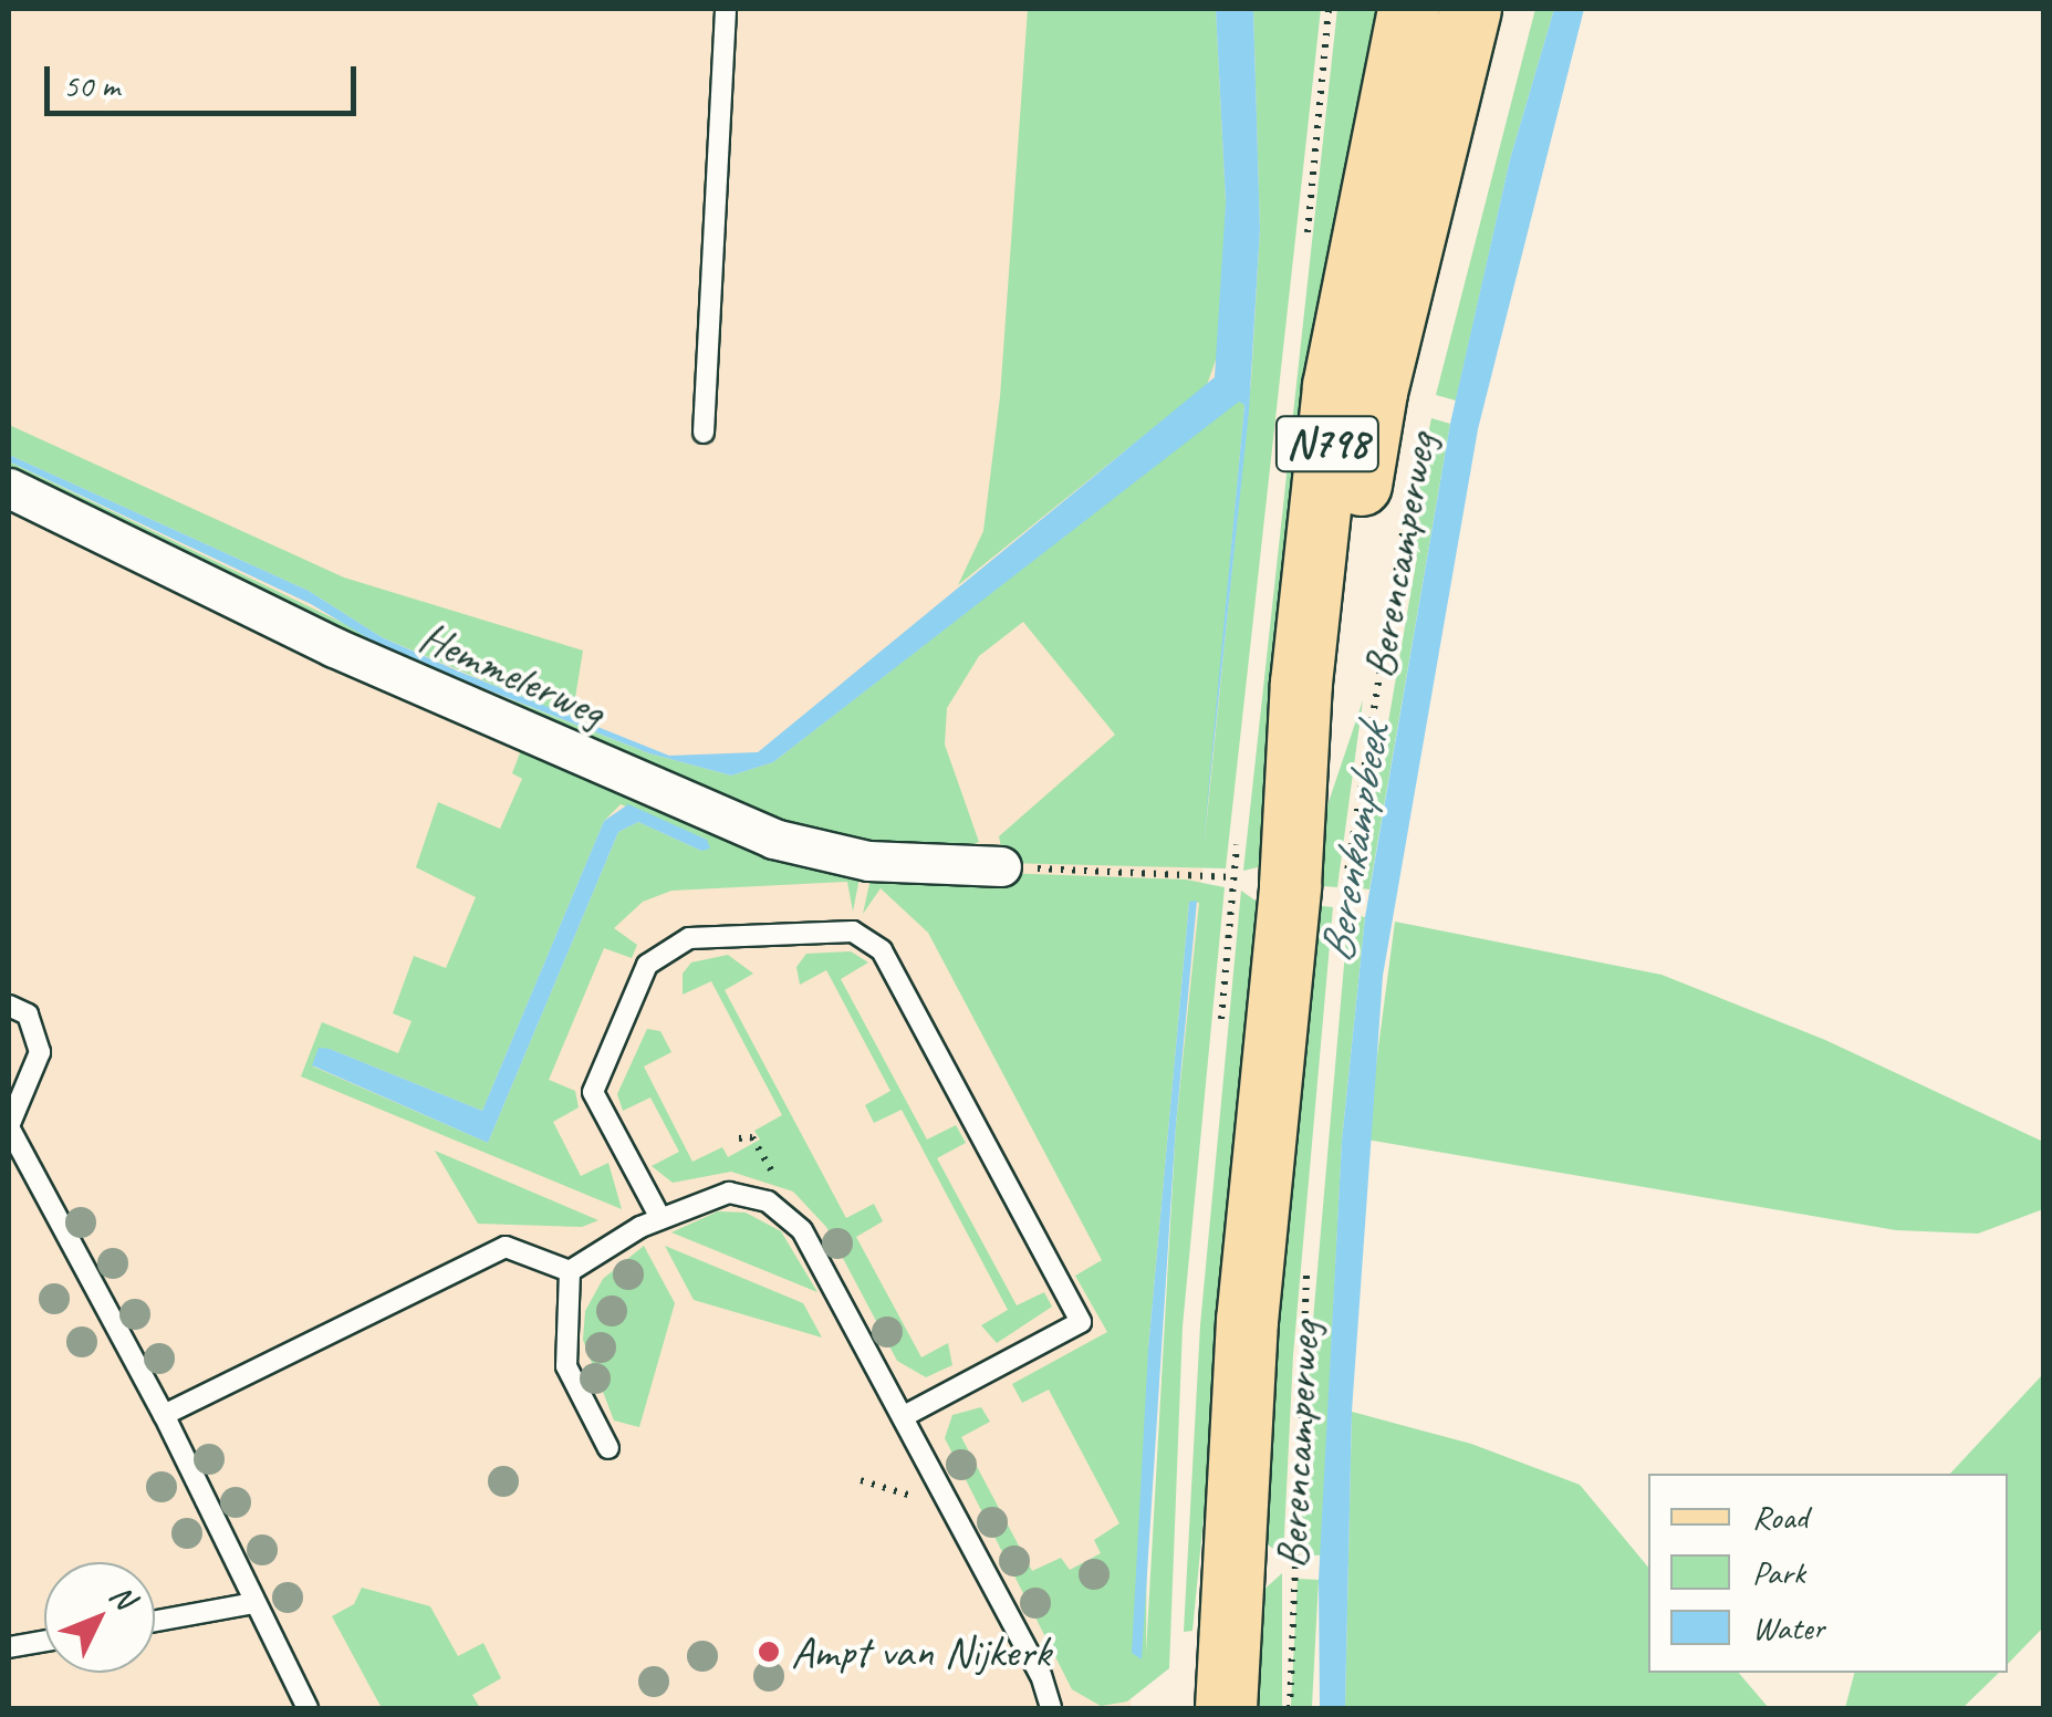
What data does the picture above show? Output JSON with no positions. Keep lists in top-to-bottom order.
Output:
{
  "streets": {
    "main road": ["N798", "Berencamperweg"],
    "street": ["Hemmelerweg"]
  },
  "water": ["Berenkampbeek"],
  "places": ["Ampt van Nijkerk"],
  "legend": ["Road", "Park", "Water"],
  "scale_bar": "50 m",
  "north": "top right"
}
